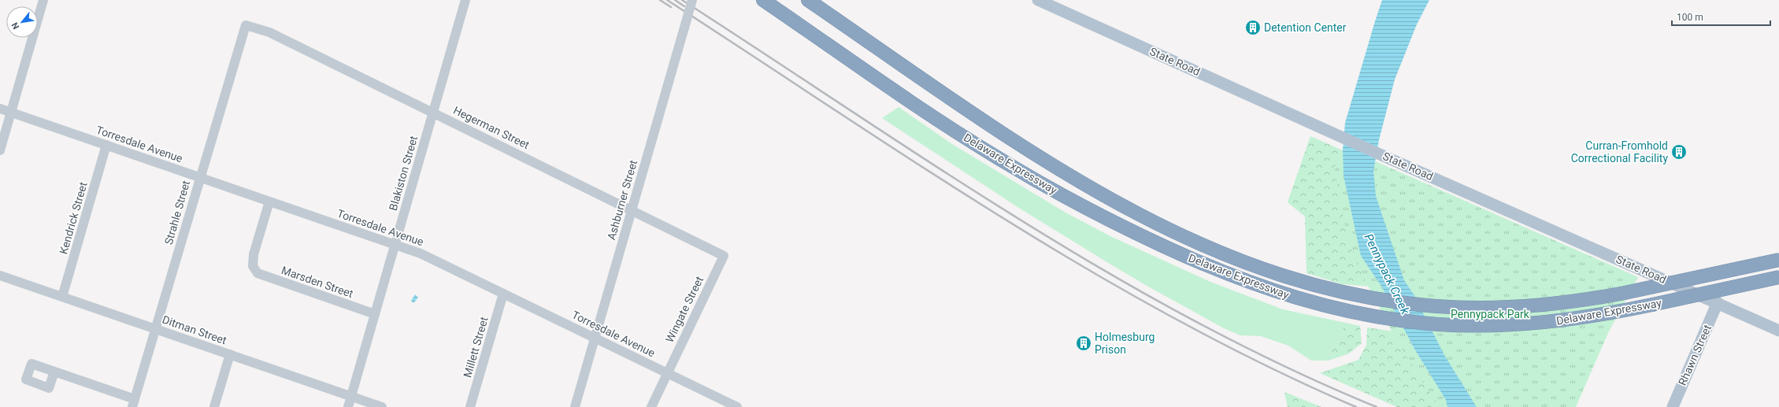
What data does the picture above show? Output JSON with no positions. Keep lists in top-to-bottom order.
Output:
{
  "streets": {
    "highway": ["Delaware Expressway"],
    "main road": ["State Road", "Rhawn Street"],
    "street": [
      "Hegerman Street",
      "Torresdale Avenue",
      "Blakiston Street",
      "Ashburner Street",
      "Strahle Street",
      "Kendrick Street",
      "Marsden Street",
      "Wingate Street",
      "Ditman Street",
      "Millett Street"
    ]
  },
  "crossings": [
    ["State Road", "Rhawn Street"],
    ["Hegerman Street", "Blakiston Street"],
    ["Hegerman Street", "Ashburner Street"],
    ["Hegerman Street", "Strahle Street"],
    ["Hegerman Street", "Wingate Street"],
    ["Torresdale Avenue", "Blakiston Street"],
    ["Torresdale Avenue", "Ashburner Street"],
    ["Torresdale Avenue", "Strahle Street"],
    ["Torresdale Avenue", "Kendrick Street"],
    ["Torresdale Avenue", "Marsden Street"],
    ["Torresdale Avenue", "Wingate Street"],
    ["Torresdale Avenue", "Millett Street"],
    ["Blakiston Street", "Marsden Street"],
    ["Blakiston Street", "Ditman Street"],
    ["Strahle Street", "Ditman Street"],
    ["Kendrick Street", "Ditman Street"]
  ],
  "water": ["Pennypack Creek"],
  "parks": ["Pennypack Park"],
  "places": {
    "building": ["Detention Center", "Curran-Fromhold Correctional Facility", "Holmesburg Prison"]
  },
  "scale_bar": "100 m",
  "north": "bottom left"
}
